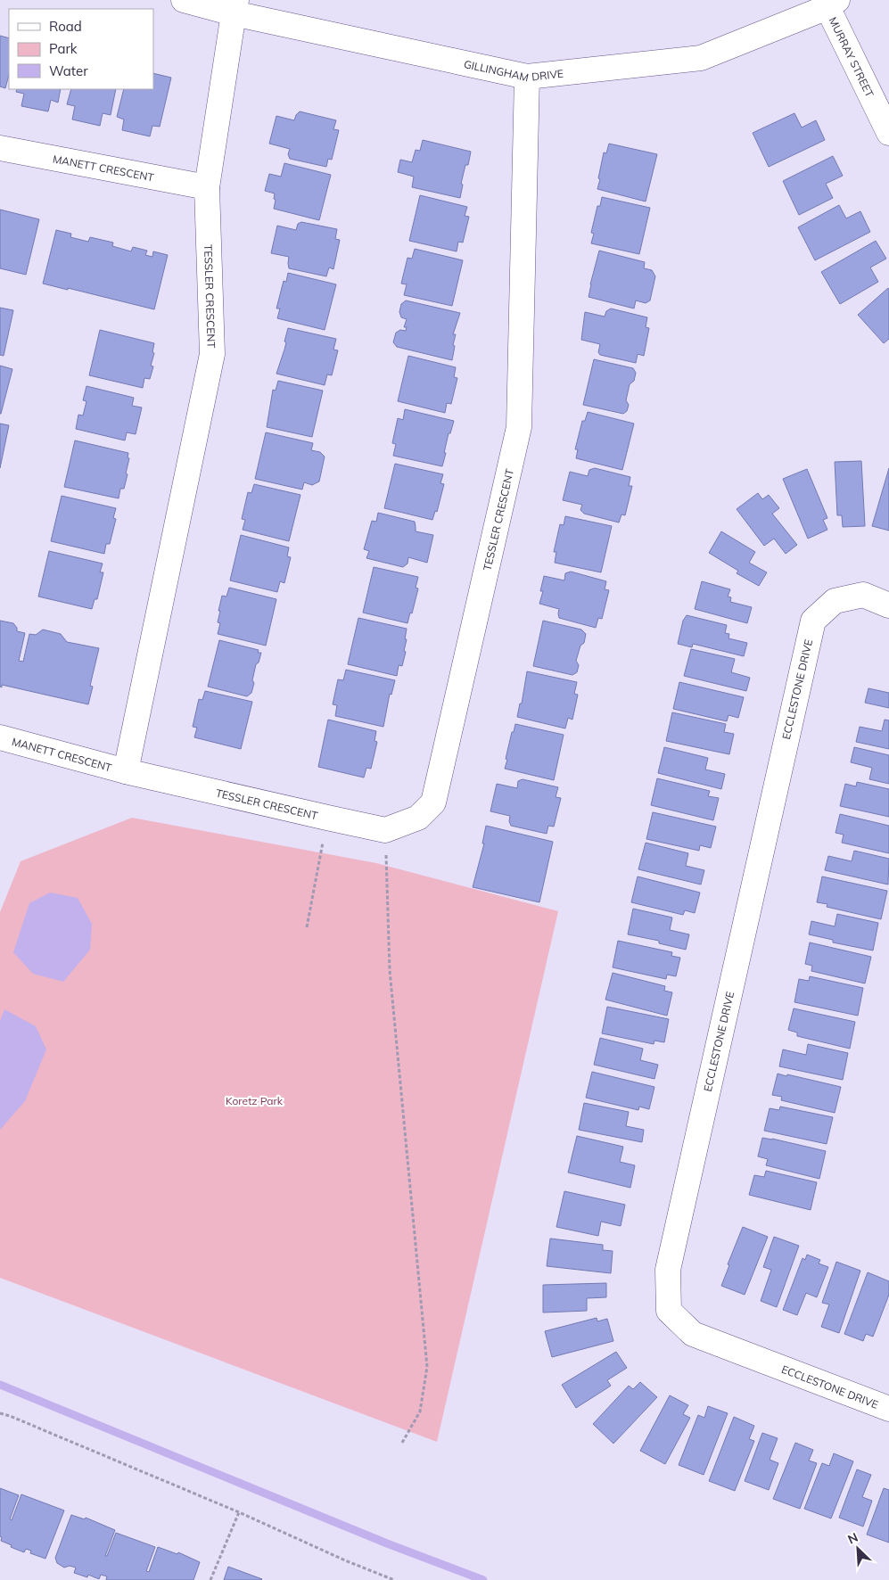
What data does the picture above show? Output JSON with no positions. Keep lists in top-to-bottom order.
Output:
{
  "streets": {
    "street": [
      "MURRAY STREET",
      "GILLINGHAM DRIVE",
      "MANETT CRESCENT",
      "TESSLER CRESCENT",
      "ECCLESTONE DRIVE"
    ]
  },
  "crossings": [
    ["MURRAY STREET", "GILLINGHAM DRIVE"],
    ["GILLINGHAM DRIVE", "TESSLER CRESCENT"],
    ["MANETT CRESCENT", "TESSLER CRESCENT"]
  ],
  "parks": ["Koretz Park"],
  "legend": ["Road", "Park", "Water"],
  "north": "top left"
}
